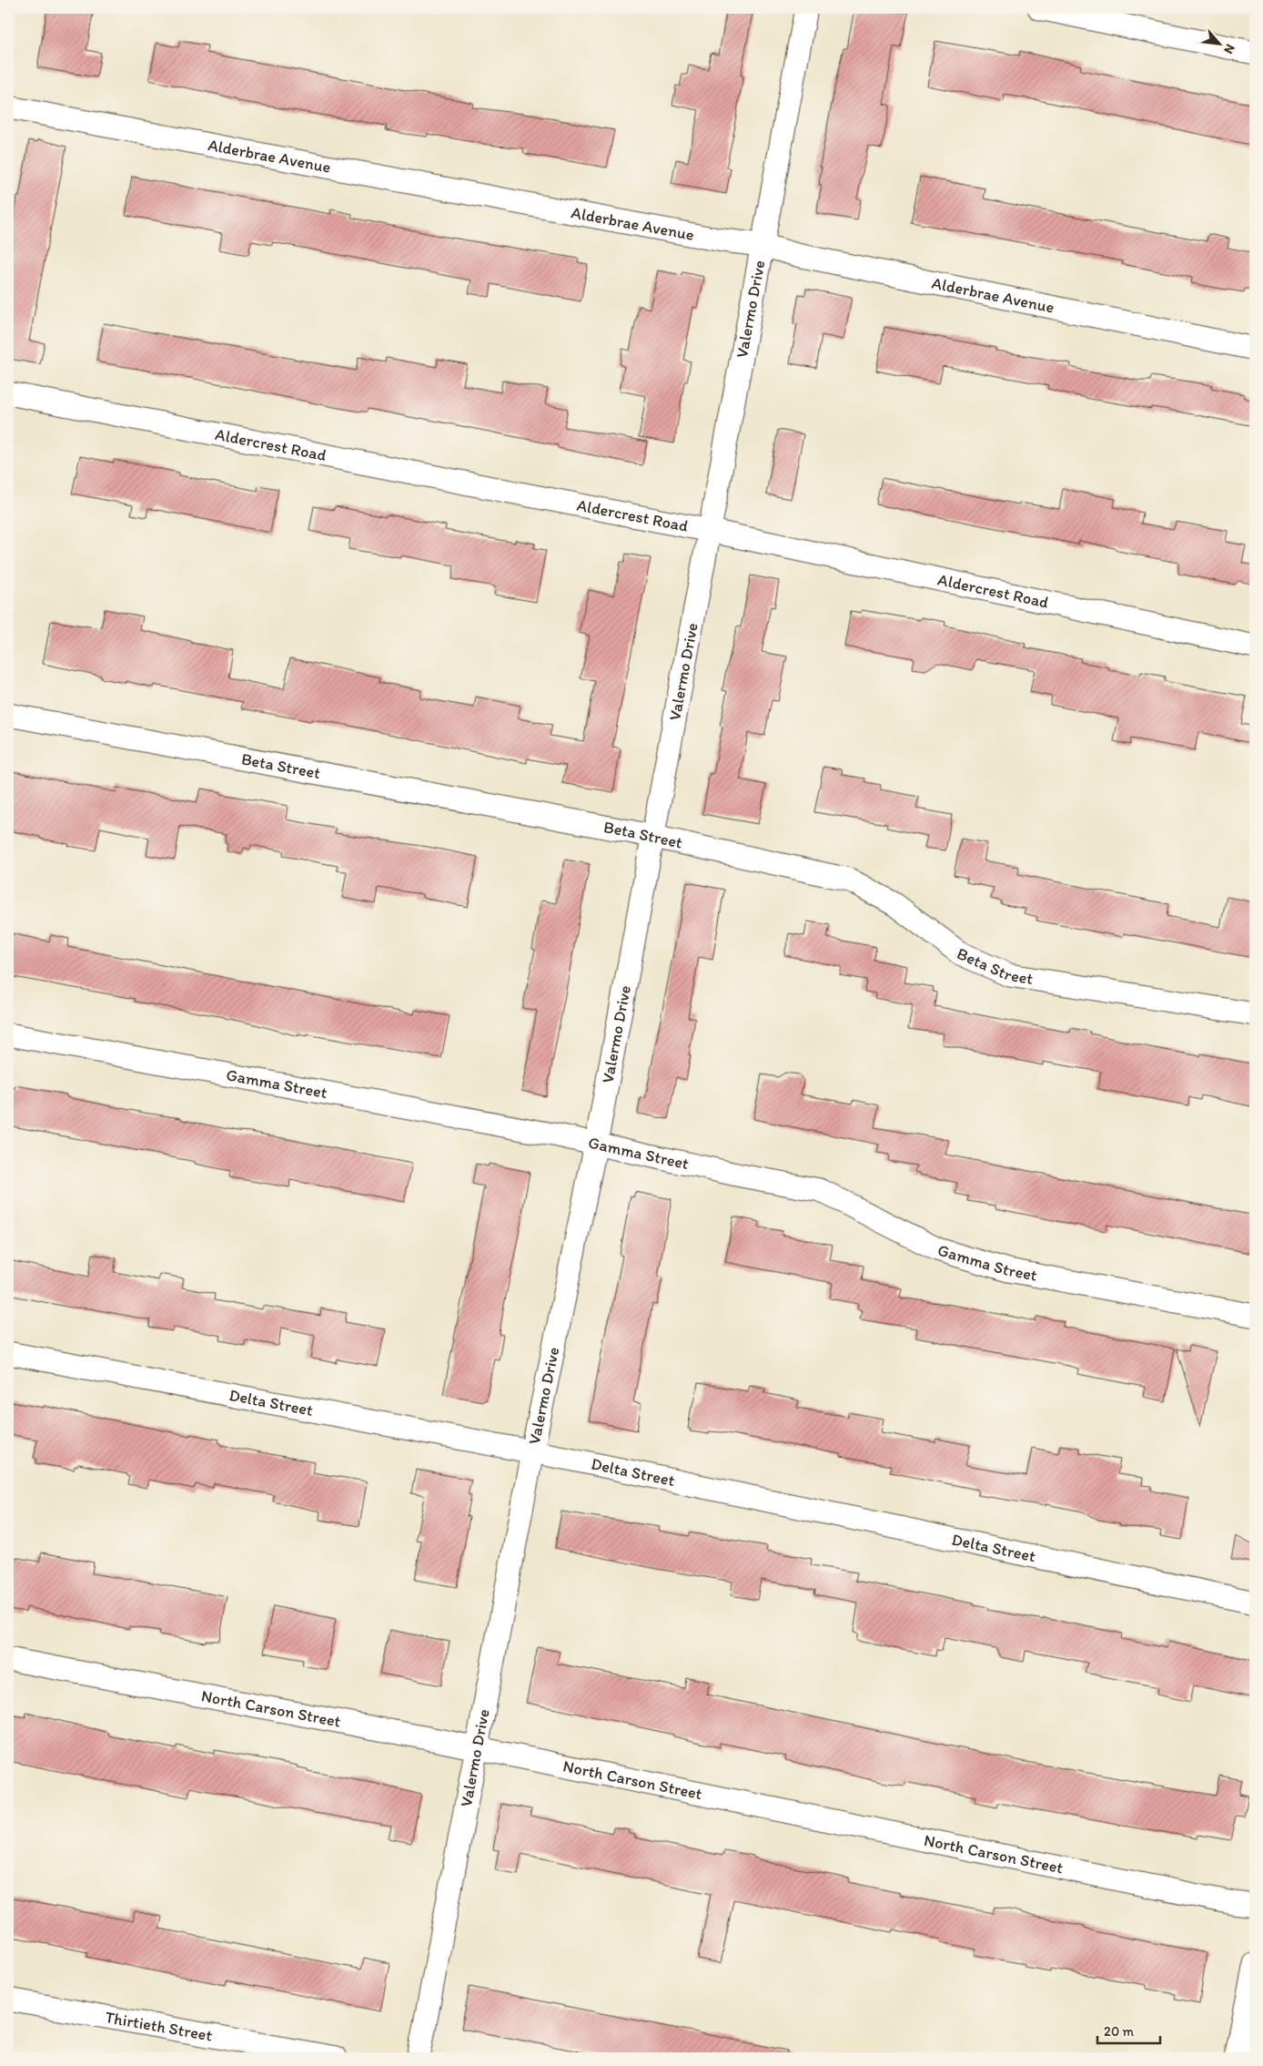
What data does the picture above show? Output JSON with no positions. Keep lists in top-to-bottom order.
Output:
{
  "streets": {
    "street": [
      "Alderbrae Avenue",
      "Valermo Drive",
      "Aldercrest Road",
      "Beta Street",
      "Gamma Street",
      "Delta Street",
      "North Carson Street",
      "Thirtieth Street"
    ]
  },
  "crossings": [
    ["Alderbrae Avenue", "Valermo Drive"],
    ["Valermo Drive", "Aldercrest Road"],
    ["Valermo Drive", "Beta Street"],
    ["Valermo Drive", "Gamma Street"],
    ["Valermo Drive", "Delta Street"],
    ["Valermo Drive", "North Carson Street"]
  ],
  "scale_bar": "20 m",
  "north": "bottom right"
}
